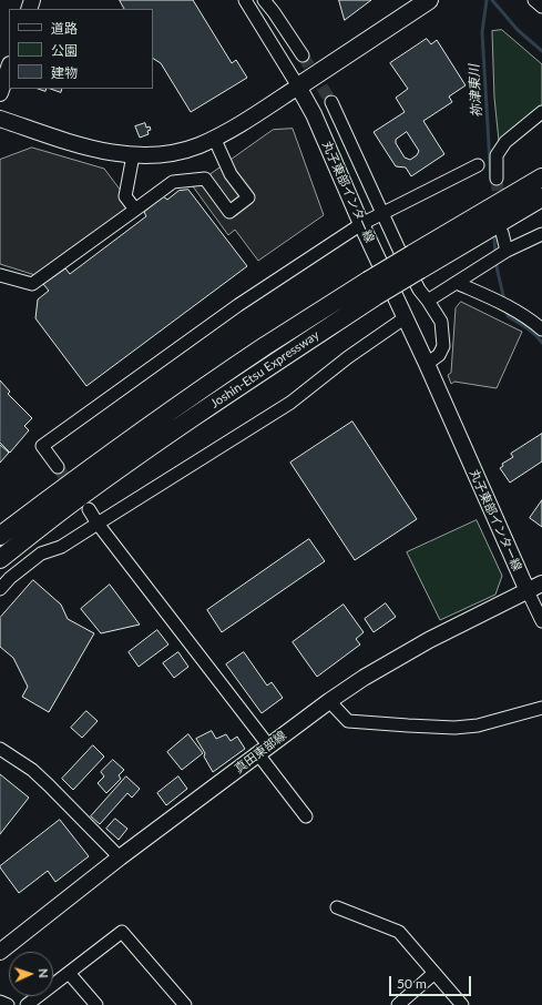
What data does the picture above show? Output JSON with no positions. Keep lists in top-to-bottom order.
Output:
{
  "streets": {
    "highway": ["Joshin-Etsu Expressway"],
    "main road": ["丸子東部インター線", "真田東部線"]
  },
  "crossings": [
    ["丸子東部インター線", "真田東部線"]
  ],
  "water": ["祢津東川"],
  "legend": ["道路", "公園", "建物"],
  "scale_bar": "50 m",
  "north": "right"
}
